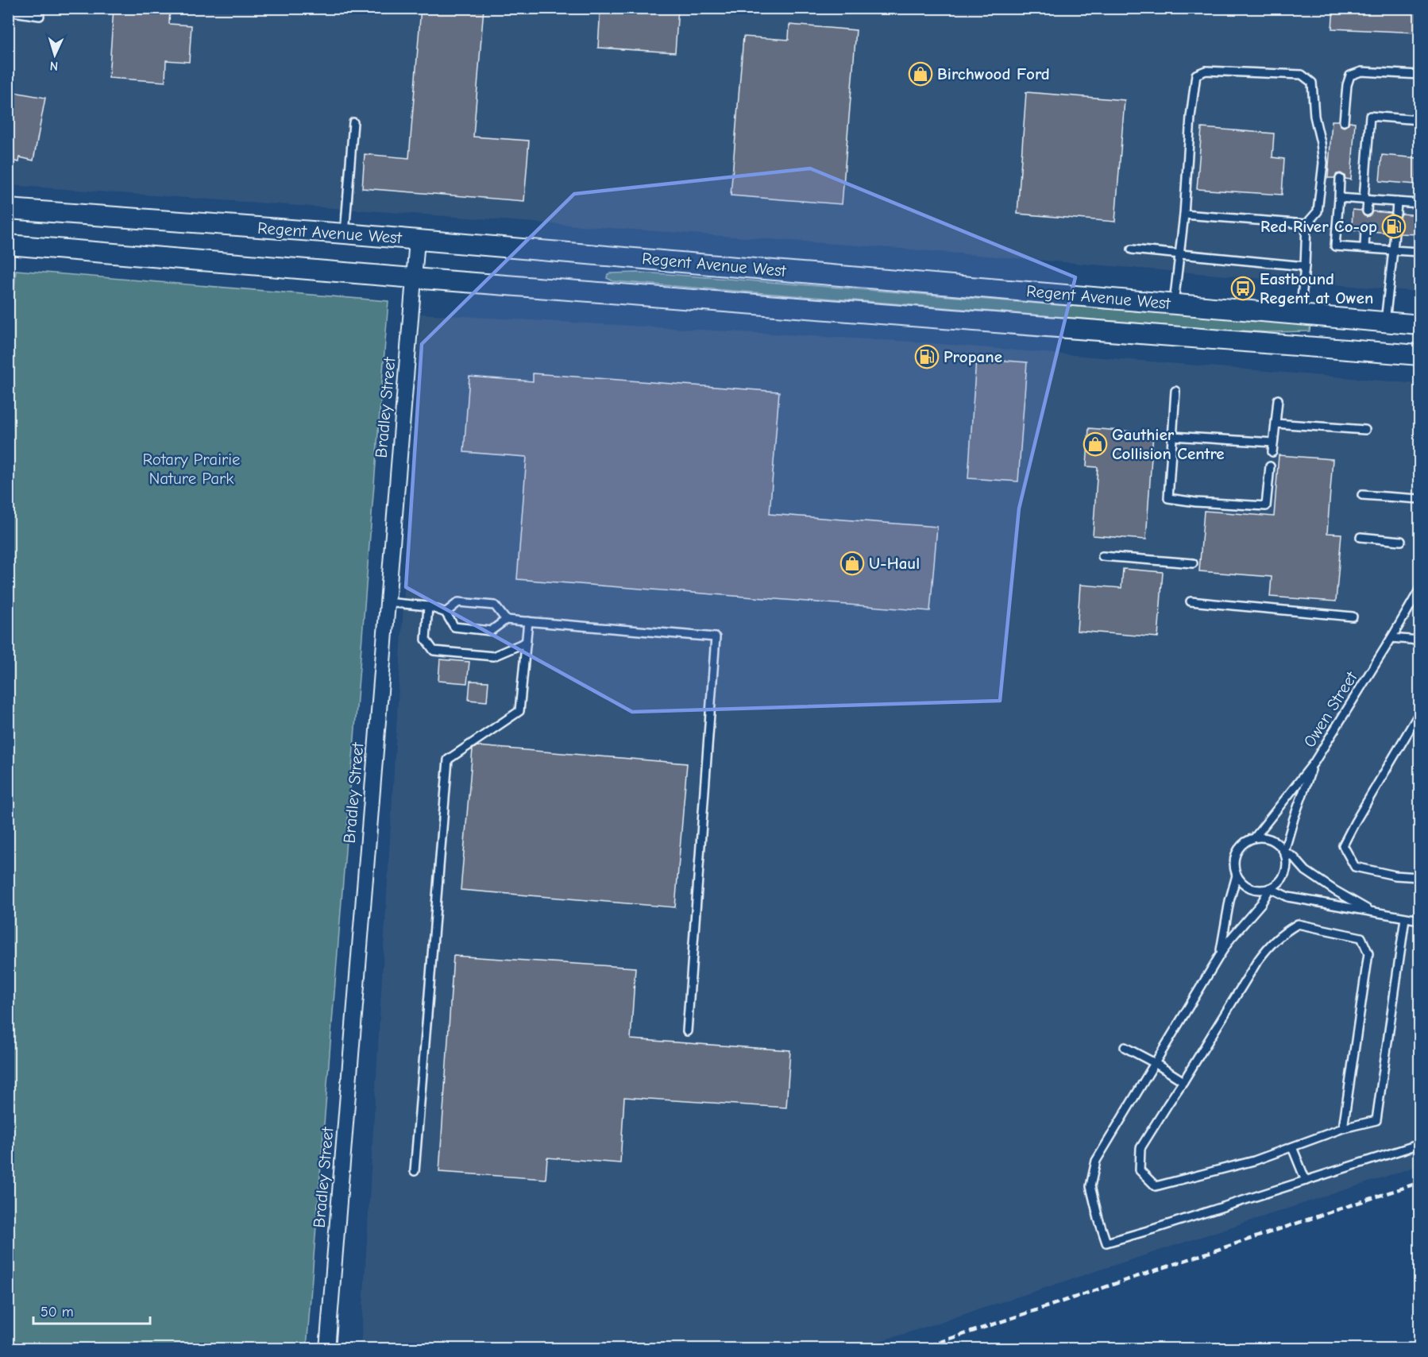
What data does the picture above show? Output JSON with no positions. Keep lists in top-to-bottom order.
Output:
{
  "streets": {
    "main road": ["Regent Avenue West"],
    "street": ["Bradley Street"],
    "lane": ["Owen Street"]
  },
  "crossings": [
    ["Regent Avenue West", "Bradley Street"]
  ],
  "parks": ["Rotary Prairie Nature Park"],
  "places": {
    "shop": ["Birchwood Ford", "Gauthier Collision Centre", "U-Haul"],
    "fuel station": ["Red River Co-op", "Propane"],
    "bus stop": ["Eastbound Regent at Owen"]
  },
  "scale_bar": "50 m",
  "north": "bottom"
}
